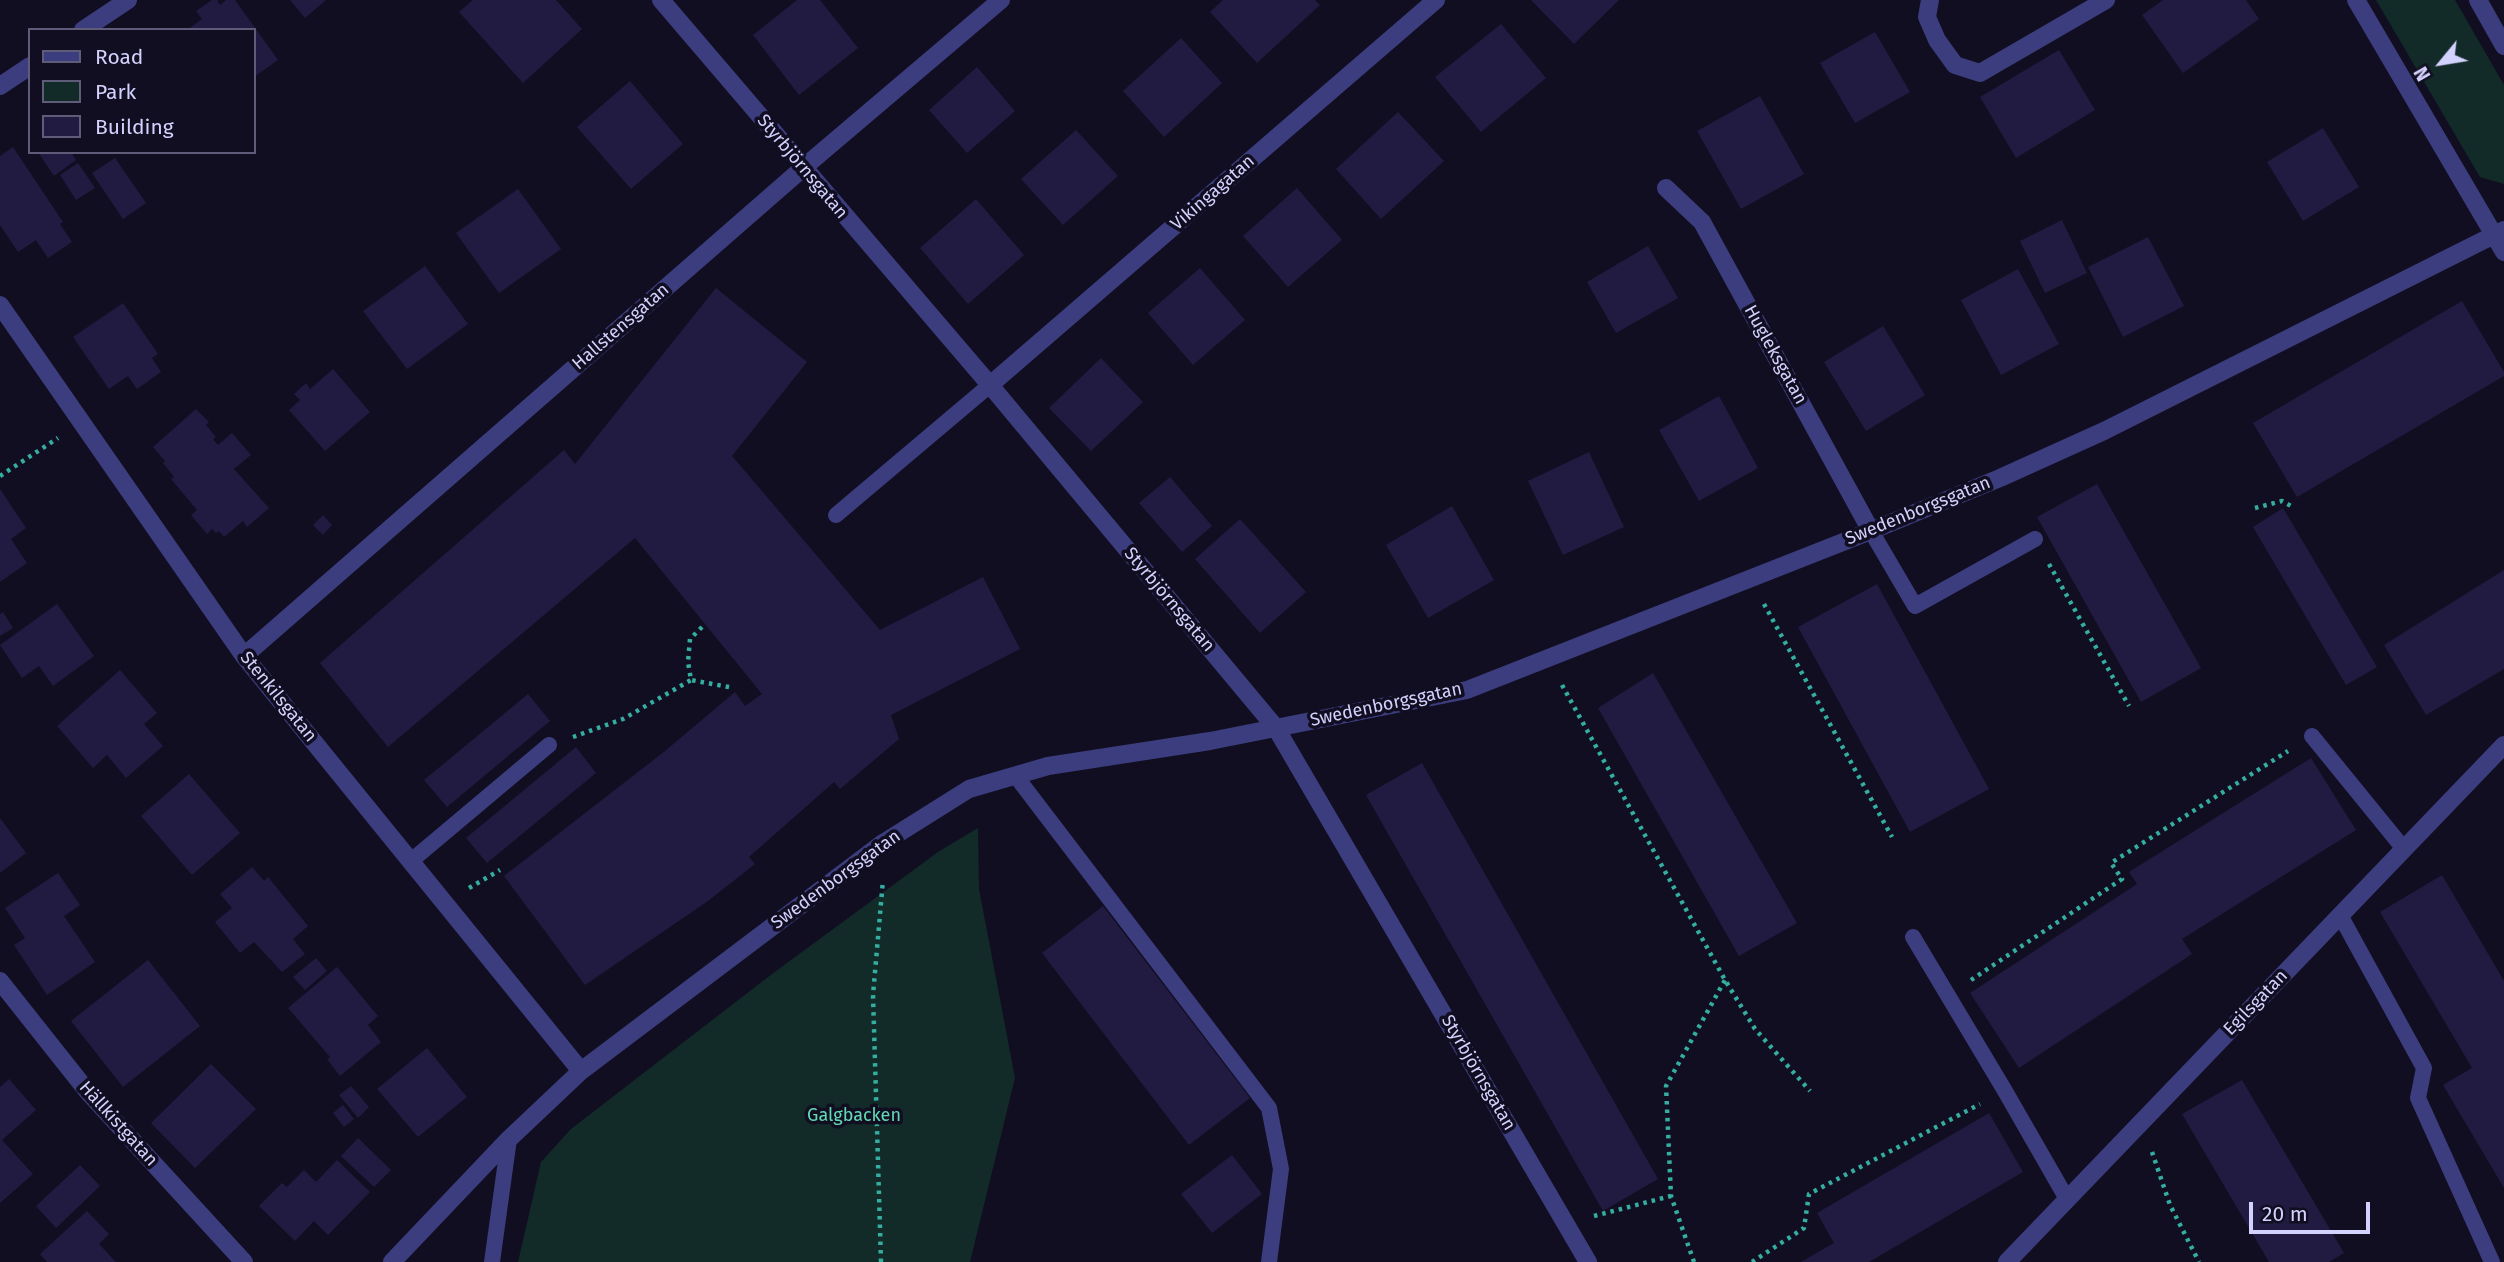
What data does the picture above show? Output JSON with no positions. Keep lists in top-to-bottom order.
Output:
{
  "streets": {
    "street": [
      "Styrbjörnsgatan",
      "Vikingagatan",
      "Hallstensgatan",
      "Hugleksgatan",
      "Swedenborgsgatan",
      "Stenkilsgatan",
      "Egilsgatan",
      "Hällkistgatan"
    ]
  },
  "crossings": [
    ["Styrbjörnsgatan", "Vikingagatan"],
    ["Styrbjörnsgatan", "Hallstensgatan"],
    ["Styrbjörnsgatan", "Swedenborgsgatan"],
    ["Hallstensgatan", "Stenkilsgatan"],
    ["Hugleksgatan", "Swedenborgsgatan"],
    ["Swedenborgsgatan", "Stenkilsgatan"]
  ],
  "parks": ["Galgbacken"],
  "legend": ["Road", "Park", "Building"],
  "scale_bar": "20 m",
  "north": "bottom left"
}
